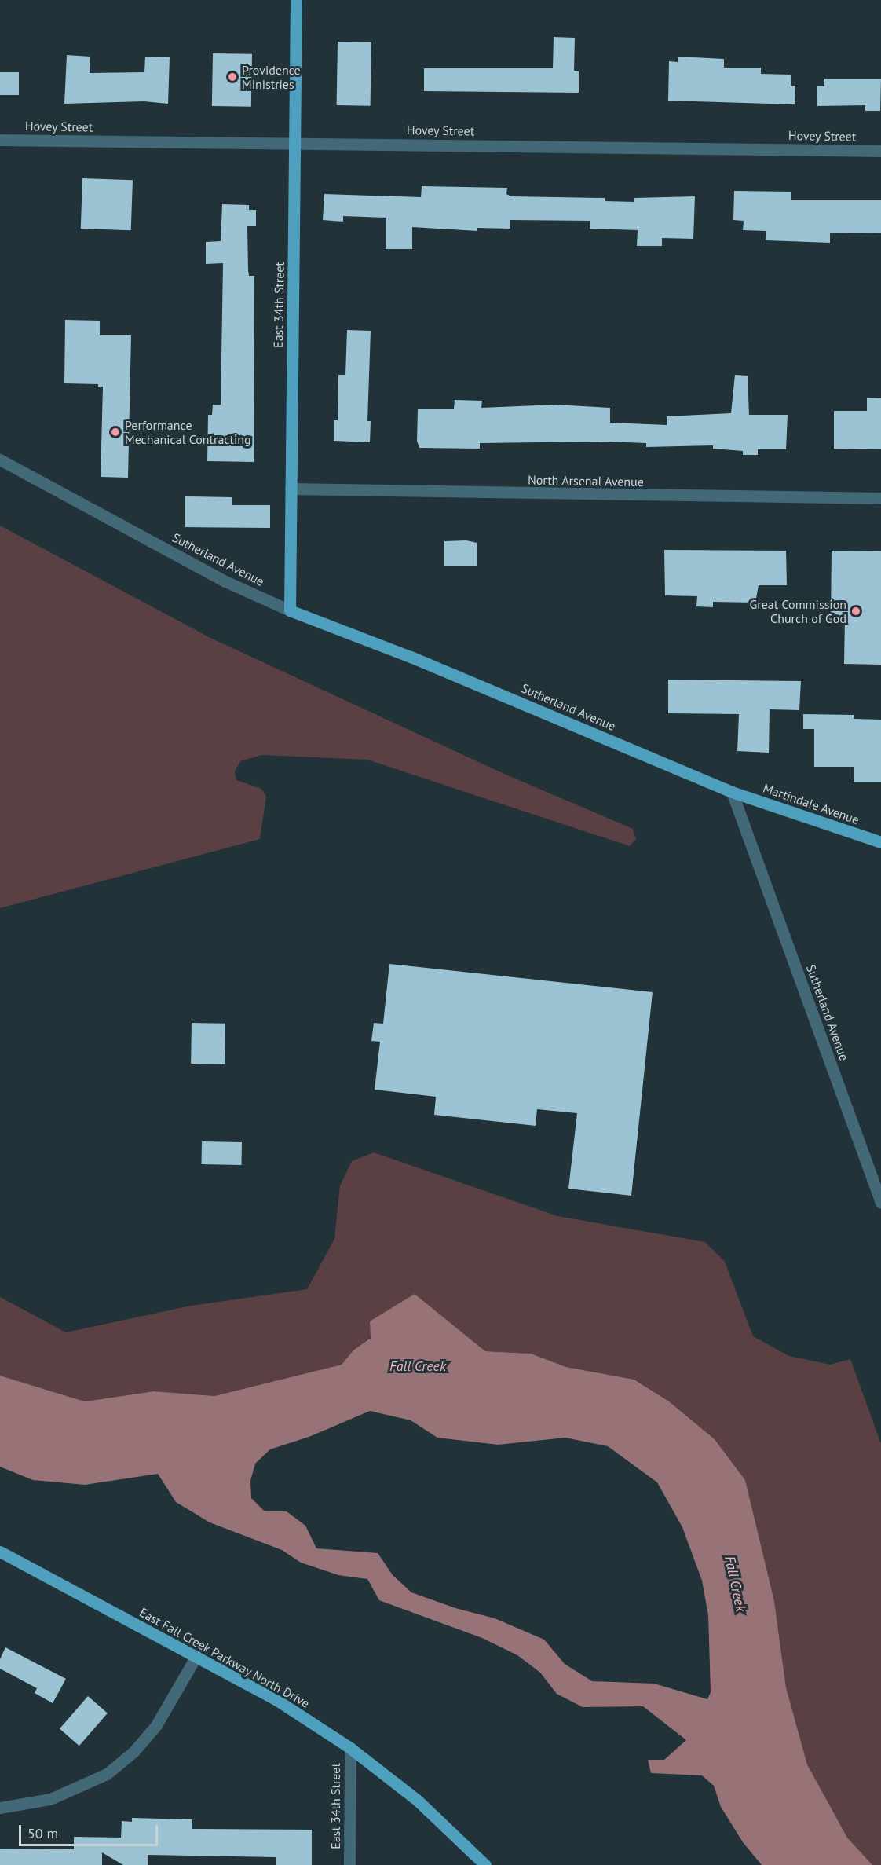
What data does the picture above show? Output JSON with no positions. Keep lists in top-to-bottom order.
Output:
{
  "streets": {
    "main road": [
      "East 34th Street",
      "Sutherland Avenue",
      "Martindale Avenue",
      "East Fall Creek Parkway North Drive"
    ],
    "street": ["Hovey Street", "North Arsenal Avenue"]
  },
  "crossings": [
    ["Hovey Street", "East 34th Street"],
    ["East 34th Street", "North Arsenal Avenue"],
    ["East 34th Street", "Sutherland Avenue"],
    ["East 34th Street", "East Fall Creek Parkway North Drive"],
    ["Sutherland Avenue", "Martindale Avenue"]
  ],
  "water": ["Fall Creek"],
  "places": ["Providence Ministries", "Performance Mechanical Contracting", "Great Commission Church of God"],
  "scale_bar": "50 m"
}
